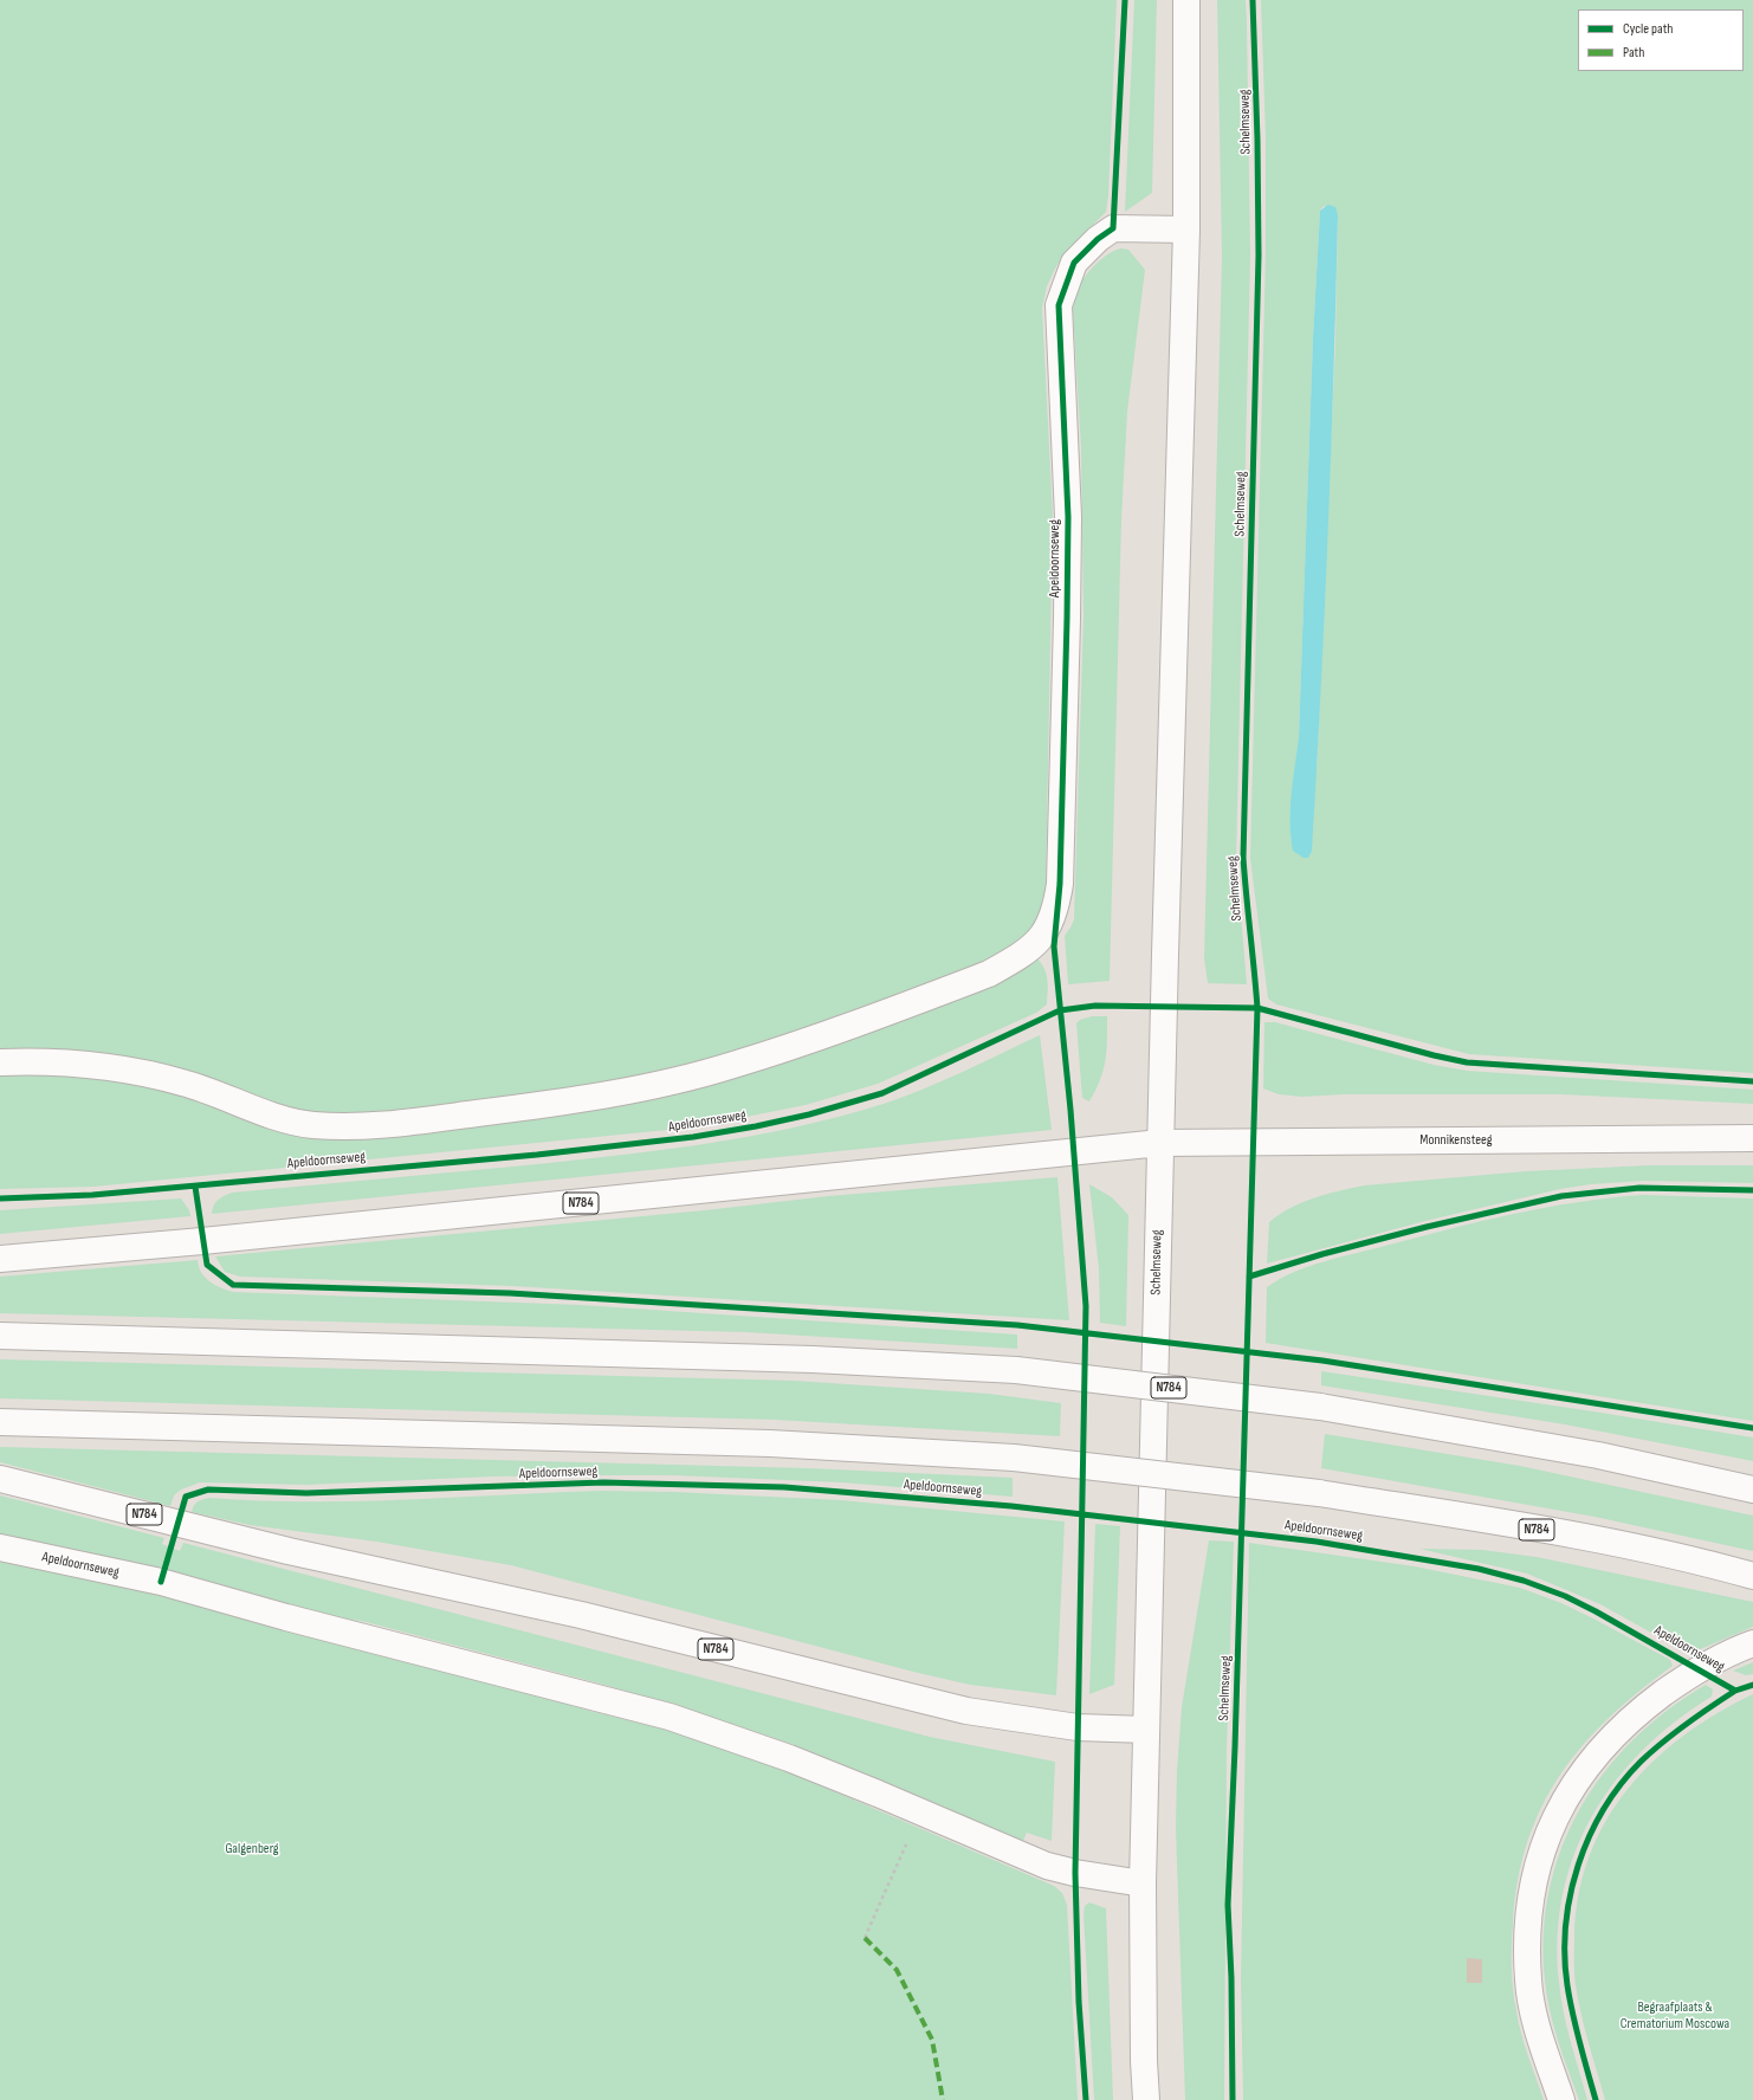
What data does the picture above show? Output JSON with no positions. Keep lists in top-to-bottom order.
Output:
{
  "streets": {
    "main road": [
      "Schelmseweg",
      "Apeldoornseweg",
      "Monnikensteeg",
      "N784"
    ]
  },
  "crossings": [
    ["Schelmseweg", "Apeldoornseweg"],
    ["Schelmseweg", "Monnikensteeg"],
    ["Schelmseweg", "N784"],
    ["Monnikensteeg", "N784"]
  ],
  "parks": ["Galgenberg", "Begraafplaats & Crematorium Moscowa"],
  "legend": ["Cycle path", "Path"]
}
